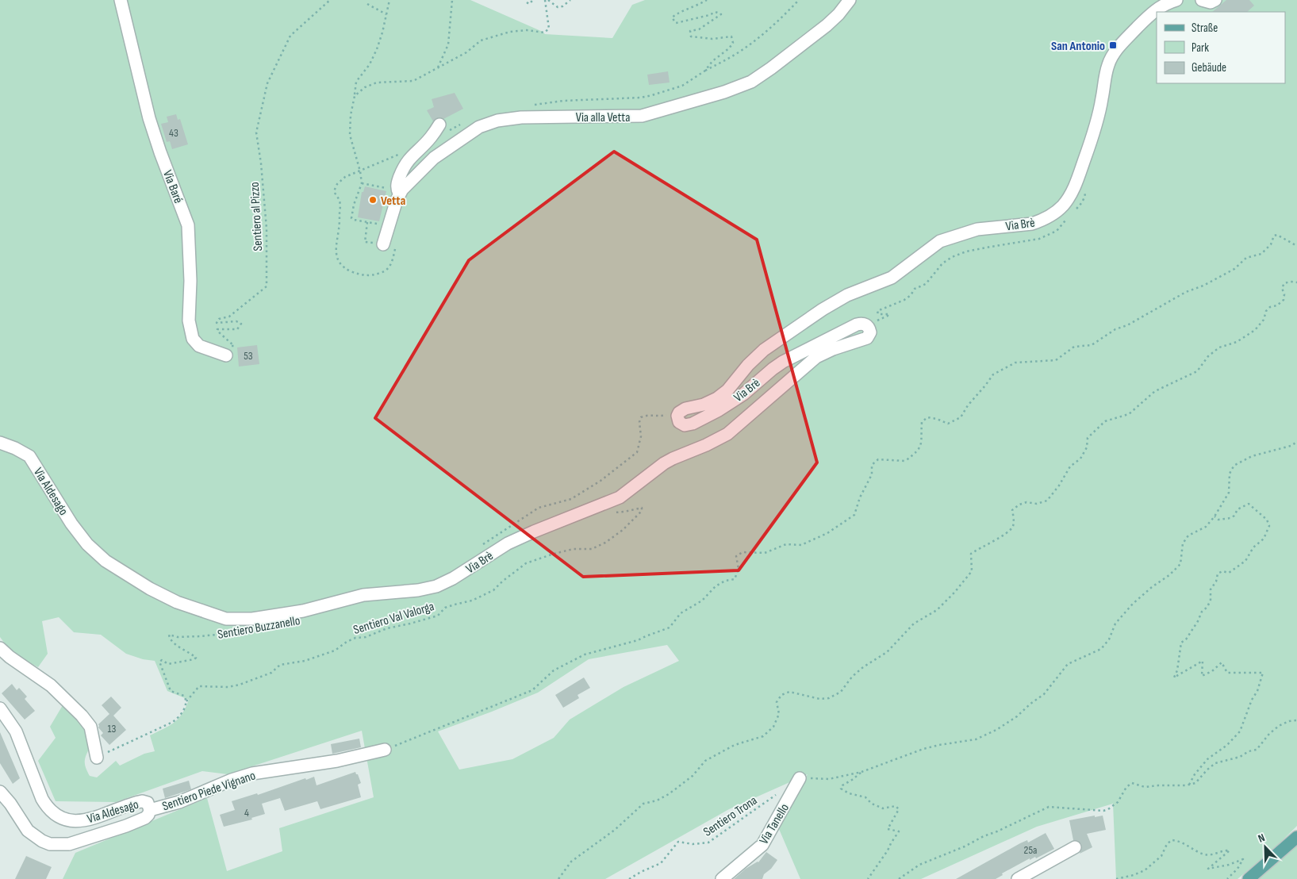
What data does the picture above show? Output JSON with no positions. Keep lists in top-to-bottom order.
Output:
{
  "streets": {
    "street": [
      "Via alla Vetta",
      "Via Baré",
      "Via Brè",
      "Via Aldesago",
      "Sentiero Piede Vignano",
      "Via Tanello"
    ],
    "path": [
      "Sentiero al Pizzo",
      "Sentiero Val Valorga",
      "Sentiero Buzzanello",
      "Sentiero Trona"
    ]
  },
  "crossings": [
    ["Via Baré", "Sentiero al Pizzo"],
    ["Via Brè", "Via Aldesago"],
    ["Via Brè", "Sentiero Val Valorga"],
    ["Via Aldesago", "Sentiero Piede Vignano"],
    ["Sentiero Val Valorga", "Sentiero Buzzanello"]
  ],
  "places": {
    "transit": ["San Antonio"],
    "other": ["Vetta"]
  },
  "house_numbers": [
    "43",
    "53",
    "13",
    "4",
    "25a"
  ],
  "legend": ["Straße", "Park", "Gebäude"],
  "north": "top left"
}
